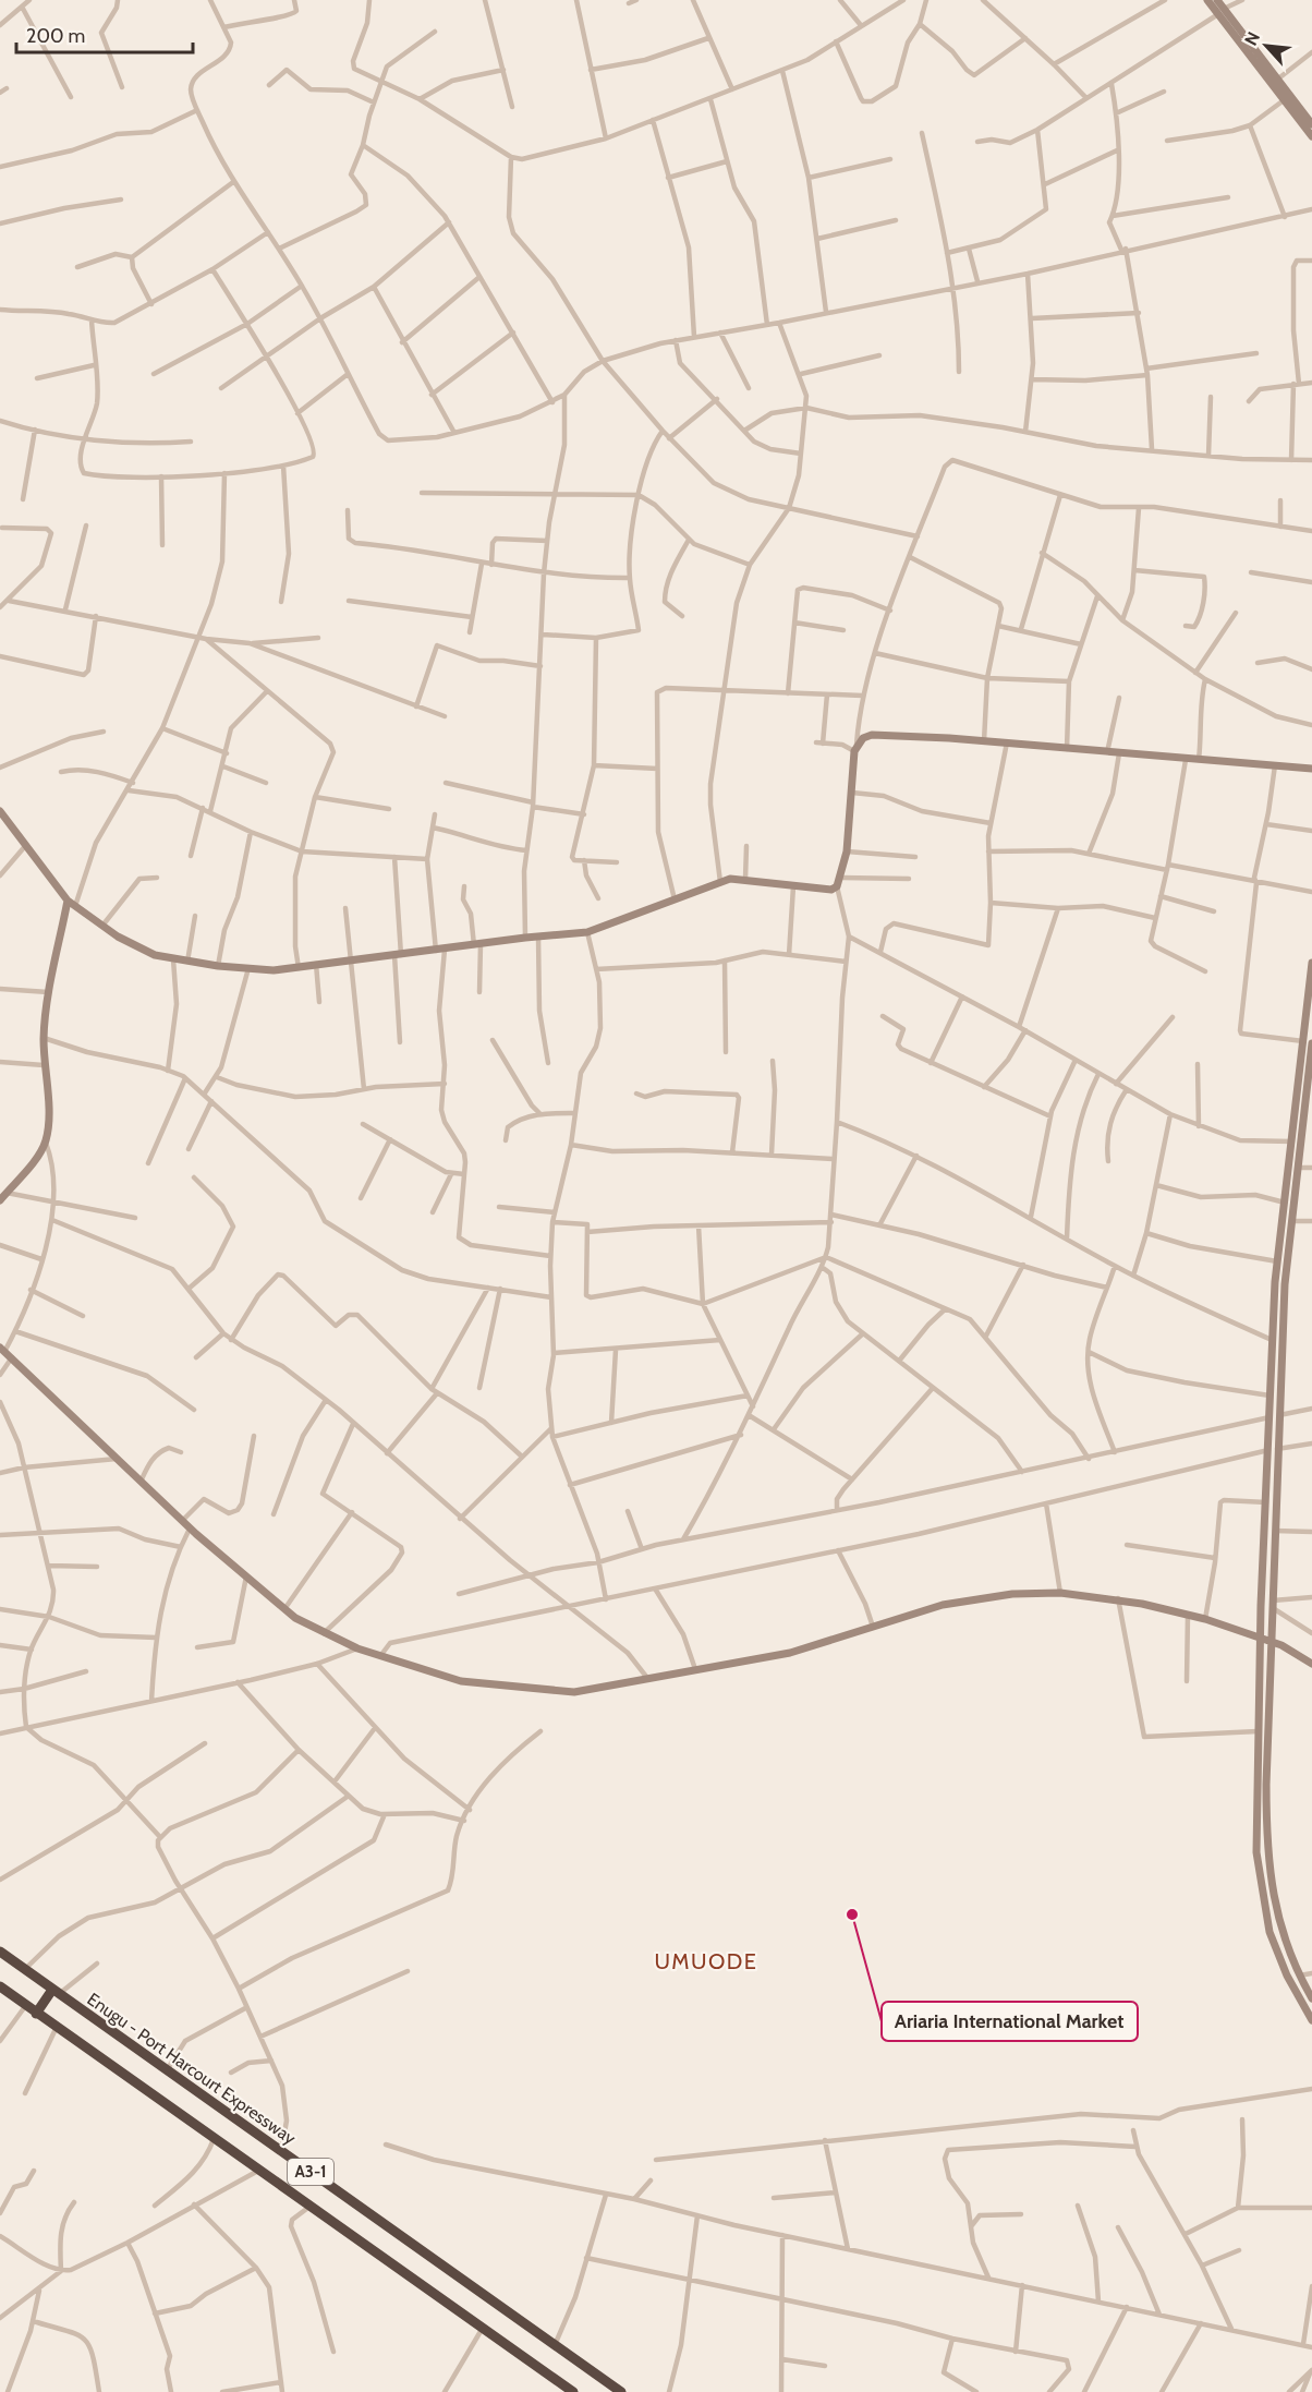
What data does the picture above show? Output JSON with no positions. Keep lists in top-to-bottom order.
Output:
{
  "streets": {
    "highway": ["Enugu - Port Harcourt Expressway", "A3-1"]
  },
  "districts": ["UMUODE"],
  "places": ["Ariaria International Market"],
  "scale_bar": "200 m",
  "north": "top left"
}
